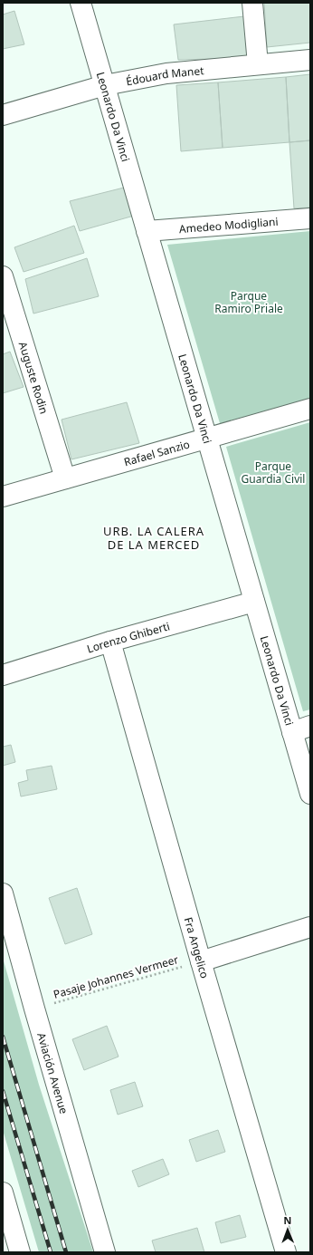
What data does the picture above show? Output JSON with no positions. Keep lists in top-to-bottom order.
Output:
{
  "streets": {
    "street": [
      "Édouard Manet",
      "Leonardo Da Vinci",
      "Amedeo Modigliani",
      "Auguste Rodin",
      "Rafael Sanzio",
      "Lorenzo Ghiberti",
      "Fra Angelico",
      "Aviación Avenue"
    ],
    "path": ["Pasaje Johannes Vermeer"]
  },
  "crossings": [
    ["Édouard Manet", "Leonardo Da Vinci"],
    ["Leonardo Da Vinci", "Amedeo Modigliani"],
    ["Leonardo Da Vinci", "Rafael Sanzio"],
    ["Leonardo Da Vinci", "Lorenzo Ghiberti"],
    ["Auguste Rodin", "Rafael Sanzio"],
    ["Lorenzo Ghiberti", "Fra Angelico"],
    ["Fra Angelico", "Pasaje Johannes Vermeer"],
    ["Pasaje Johannes Vermeer", "Aviación Avenue"]
  ],
  "districts": ["URB. LA CALERA DE LA MERCED"],
  "parks": ["Parque Ramiro Priale", "Parque Guardia Civil"],
  "north": "top"
}
